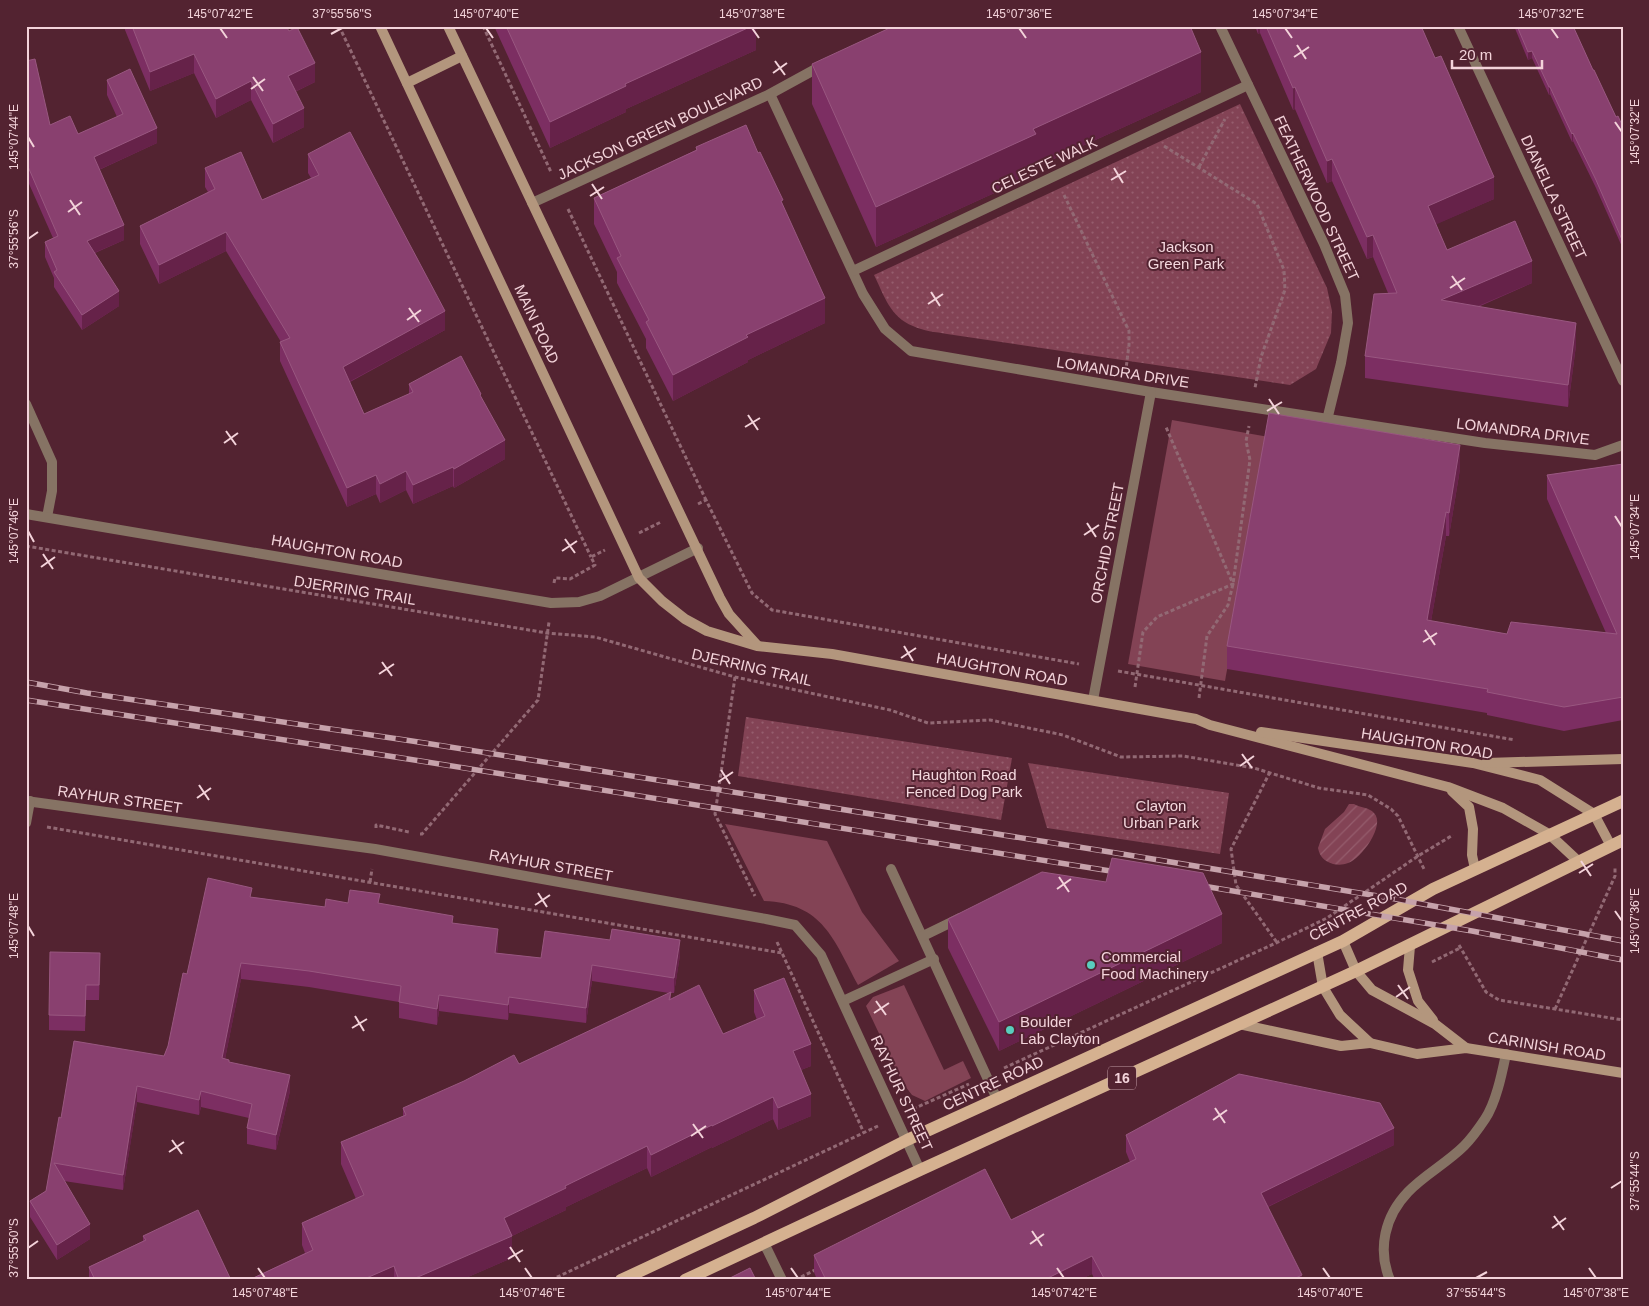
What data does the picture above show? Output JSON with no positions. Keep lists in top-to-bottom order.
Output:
{
  "streets": {
    "main road": [
      "MAIN ROAD",
      "HAUGHTON ROAD",
      "CENTRE ROAD",
      "CARINISH ROAD",
      "16"
    ],
    "street": [
      "JACKSON GREEN BOULEVARD",
      "CELESTE WALK",
      "DIANELLA STREET",
      "FEATHERWOOD STREET",
      "LOMANDRA DRIVE",
      "ORCHID STREET",
      "RAYHUR STREET"
    ],
    "path": ["DJERRING TRAIL"]
  },
  "crossings": [
    ["JACKSON GREEN BOULEVARD", "LOMANDRA DRIVE"],
    ["CELESTE WALK", "FEATHERWOOD STREET"],
    ["CELESTE WALK", "LOMANDRA DRIVE"],
    ["FEATHERWOOD STREET", "LOMANDRA DRIVE"],
    ["MAIN ROAD", "HAUGHTON ROAD"],
    ["LOMANDRA DRIVE", "ORCHID STREET"],
    ["ORCHID STREET", "HAUGHTON ROAD"],
    ["HAUGHTON ROAD", "CENTRE ROAD"],
    ["HAUGHTON ROAD", "16"],
    ["RAYHUR STREET", "CENTRE ROAD"],
    ["RAYHUR STREET", "16"],
    ["CENTRE ROAD", "CARINISH ROAD"],
    ["CARINISH ROAD", "16"]
  ],
  "parks": ["Jackson Green Park", "Haughton Road Fenced Dog Park", "Clayton Urban Park"],
  "places": ["Commercial Food Machinery", "Boulder Lab Clayton"],
  "scale_bar": "20 m",
  "coordinates": [
    "145°07'42\"E",
    "37°55'56\"S",
    "145°07'40\"E",
    "145°07'38\"E",
    "145°07'36\"E",
    "145°07'34\"E",
    "145°07'32\"E",
    "145°07'44\"E",
    "145°07'46\"E",
    "145°07'48\"E",
    "37°55'44\"S",
    "37°55'50\"S"
  ]
}
